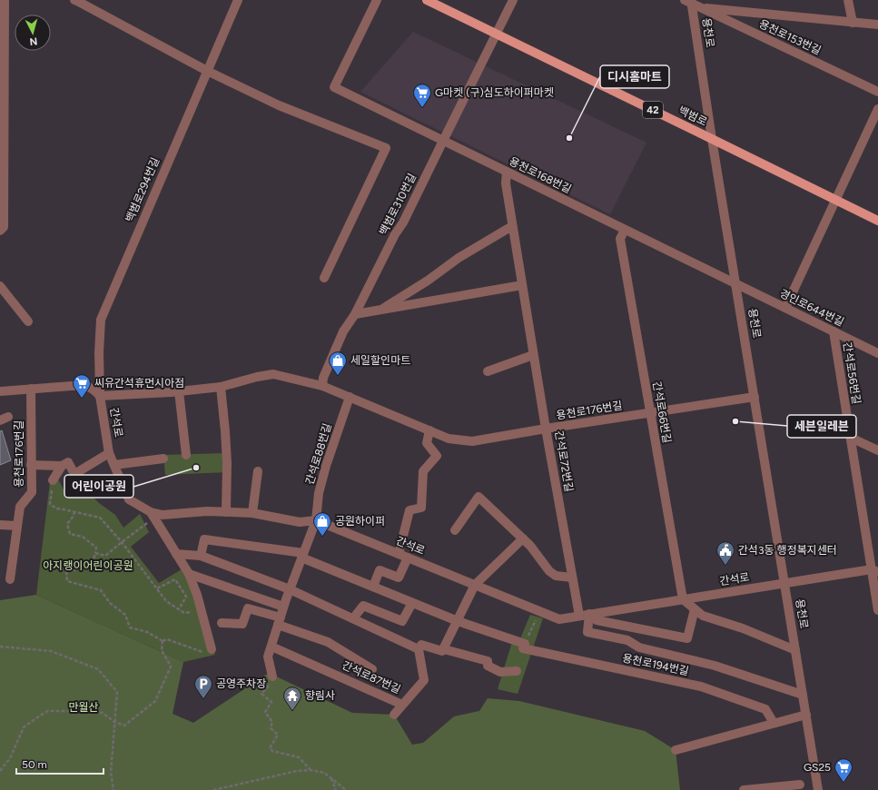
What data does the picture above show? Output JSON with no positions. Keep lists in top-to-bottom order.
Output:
{
  "streets": {
    "main road": ["42", "백범로"],
    "street": [
      "용천로",
      "용천로153번길",
      "용천로168번길",
      "백범로294번길",
      "백범로310번길",
      "경인로644번길",
      "간석로56번길",
      "용천로176번길",
      "간석로66번길",
      "간석로",
      "간석로88번길",
      "간석로72번길",
      "용천로194번길",
      "간석로87번길"
    ]
  },
  "crossings": [
    ["용천로", "용천로153번길"],
    ["용천로", "백범로"],
    ["용천로", "용천로168번길"],
    ["용천로", "경인로644번길"],
    ["용천로", "용천로176번길"],
    ["용천로", "간석로"],
    ["백범로", "백범로310번길"],
    ["용천로168번길", "백범로310번길"],
    ["용천로168번길", "경인로644번길"],
    ["용천로168번길", "간석로66번길"],
    ["용천로168번길", "간석로72번길"],
    ["백범로294번길", "용천로176번길"],
    ["백범로294번길", "간석로"],
    ["백범로310번길", "용천로176번길"],
    ["경인로644번길", "간석로56번길"],
    ["간석로56번길", "간석로"],
    ["용천로176번길", "간석로66번길"],
    ["용천로176번길", "간석로"],
    ["용천로176번길", "간석로88번길"],
    ["용천로176번길", "간석로72번길"],
    ["간석로66번길", "간석로"],
    ["간석로", "간석로88번길"],
    ["간석로", "간석로72번길"]
  ],
  "parks": ["아지랭이어린이공원", "만월산"],
  "places": {
    "supermarket": ["G마켓 (구)심도하이퍼마켓", "씨유간석휴먼시아점", "GS25"],
    "other": ["디시홈마트", "세븐일레븐", "어린이공원"],
    "shop": ["세일할인마트", "공원하이퍼"],
    "public building": ["간석3동 행정복지센터"],
    "parking": ["공영주차장"],
    "temple": ["향림사"]
  },
  "scale_bar": "50 m",
  "north": "bottom"
}
